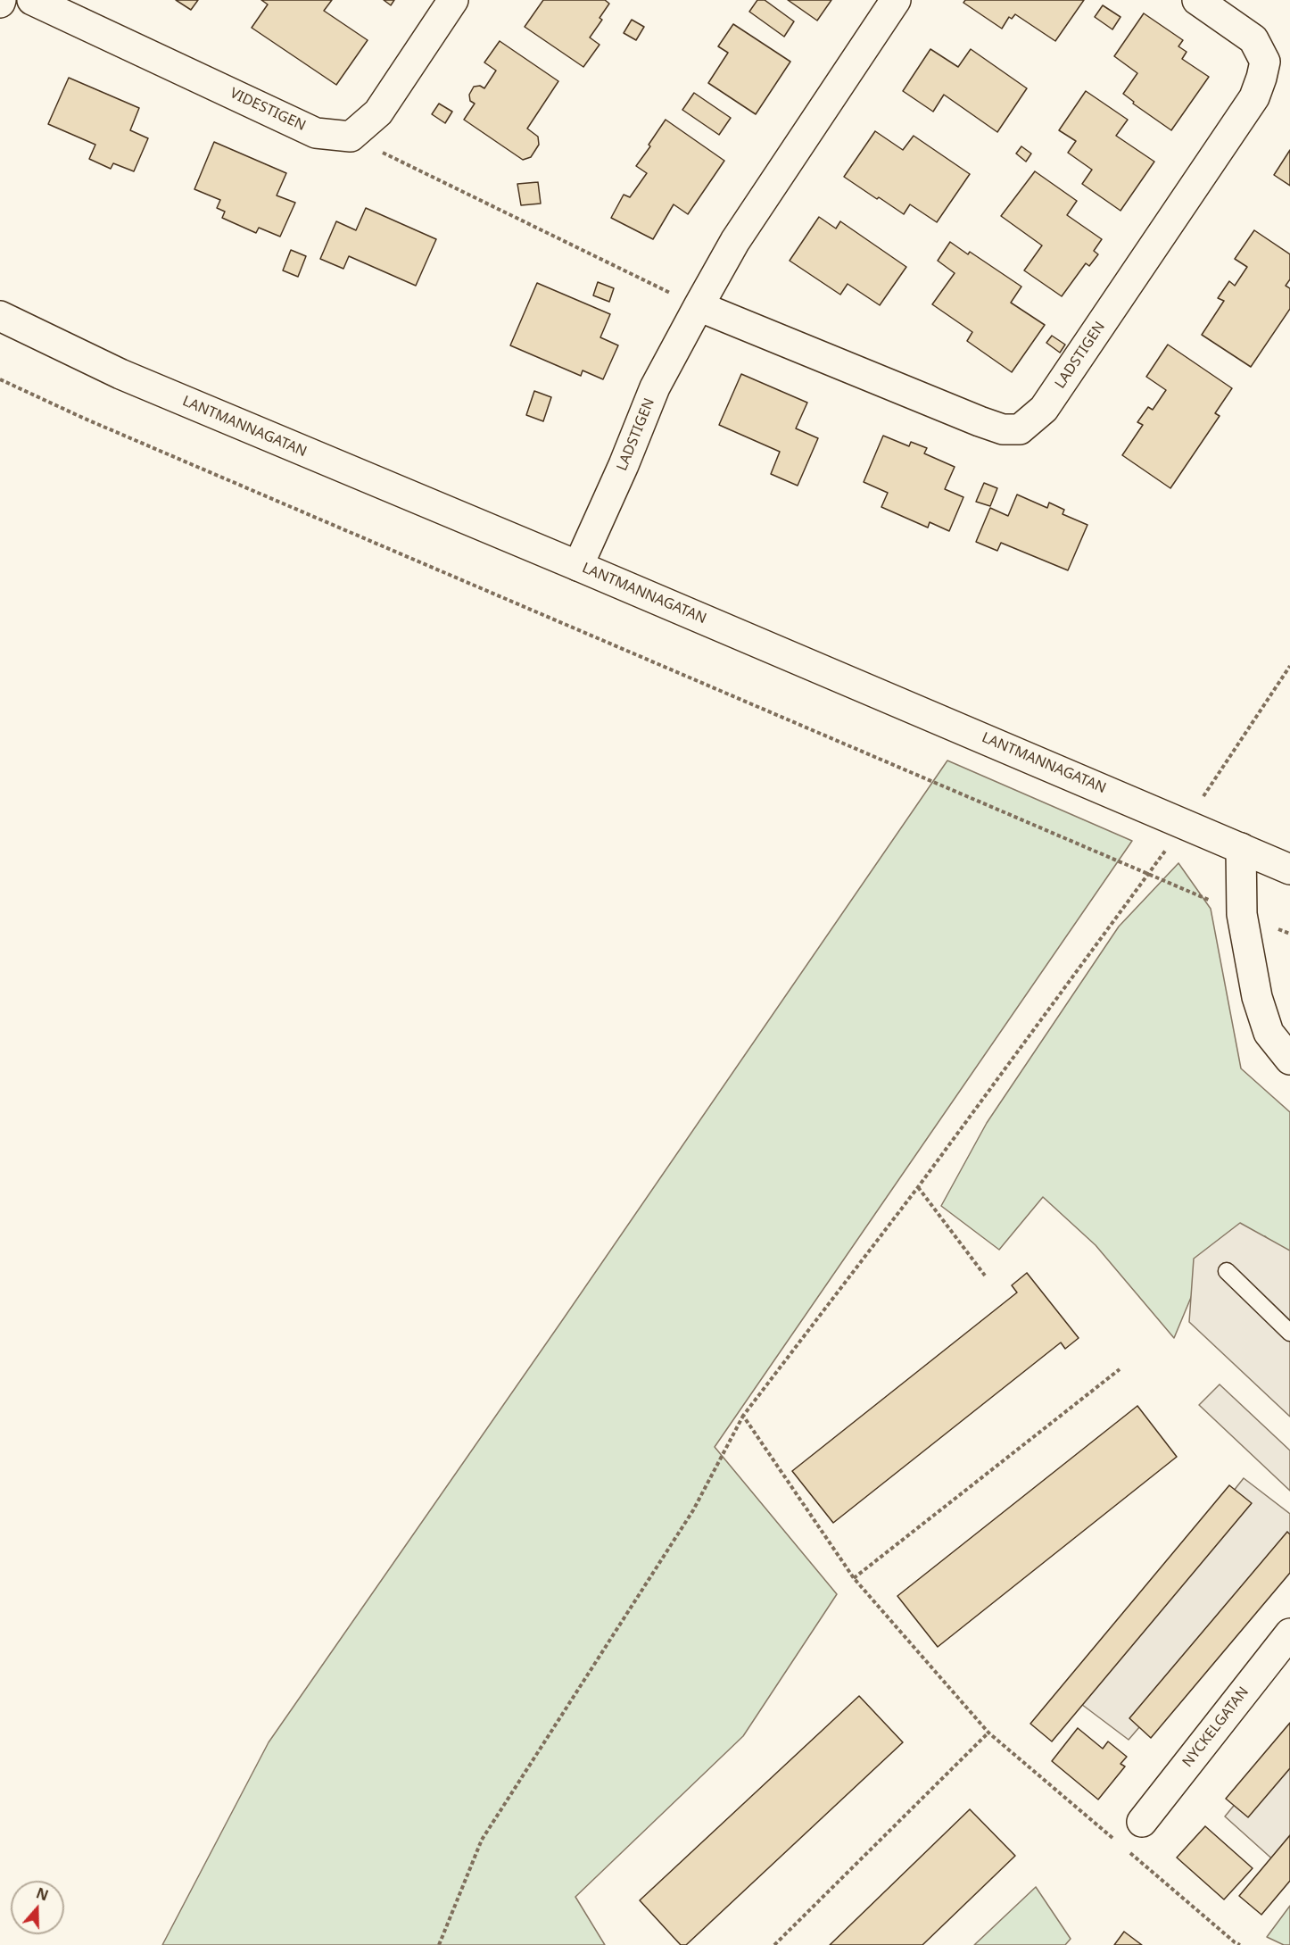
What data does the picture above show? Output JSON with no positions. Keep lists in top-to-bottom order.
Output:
{
  "streets": {
    "street": [
      "VIDESTIGEN",
      "LADSTIGEN",
      "LANTMANNAGATAN",
      "NYCKELGATAN"
    ]
  },
  "crossings": [
    ["LADSTIGEN", "LANTMANNAGATAN"]
  ],
  "north": "top"
}
